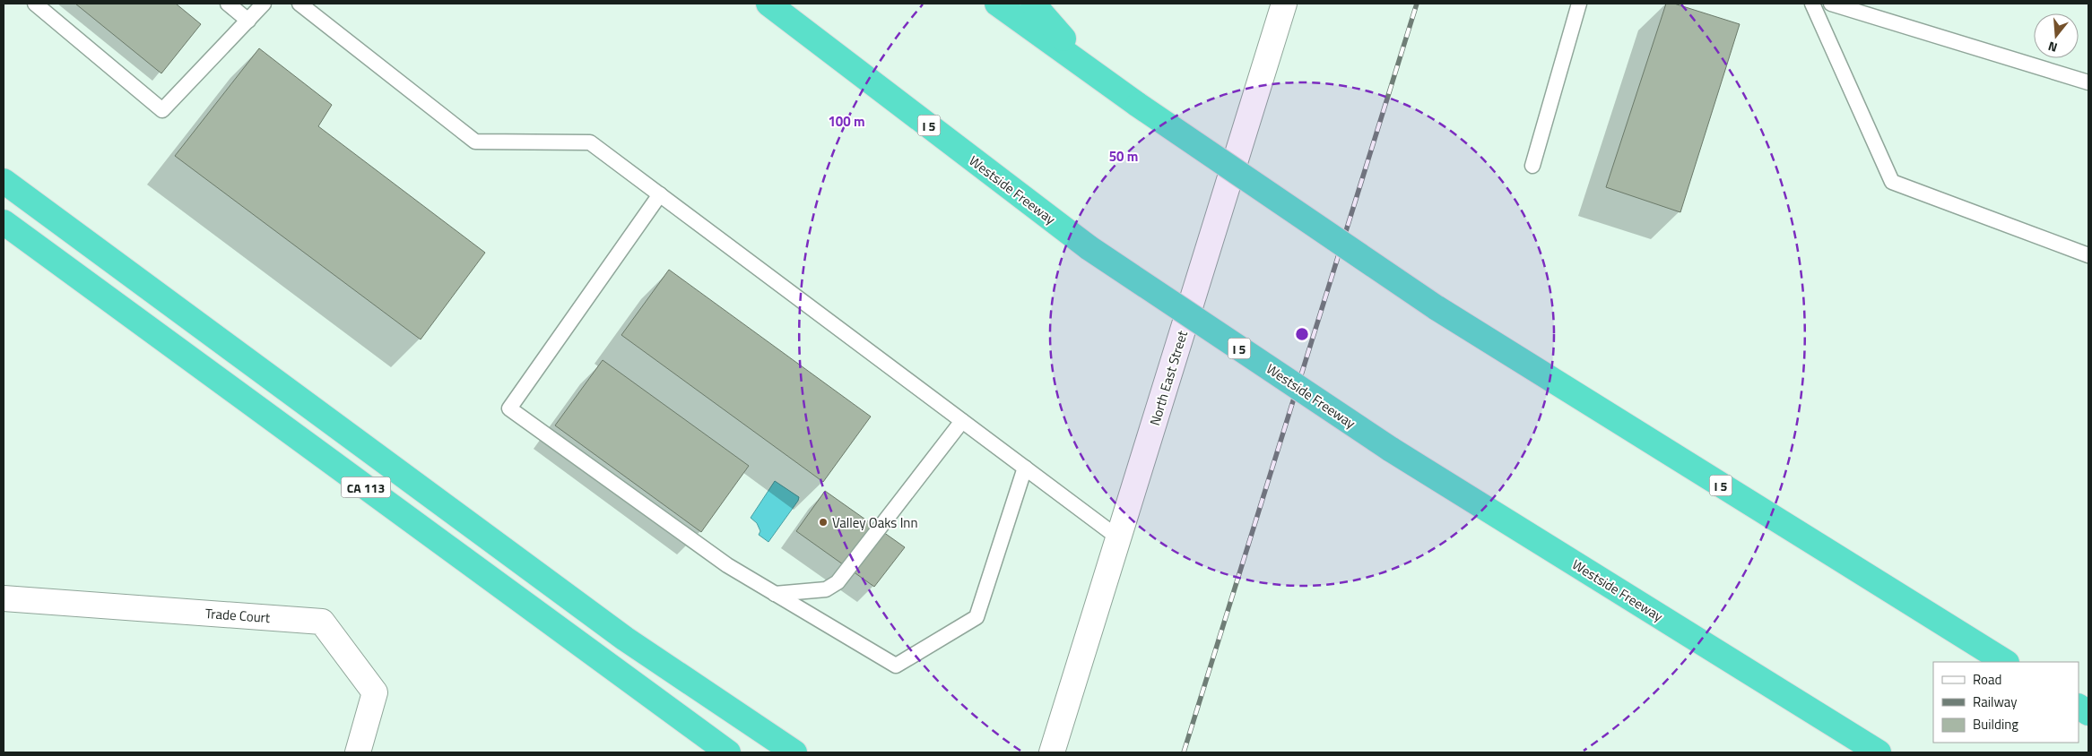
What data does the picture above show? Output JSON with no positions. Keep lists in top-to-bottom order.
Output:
{
  "streets": {
    "highway": ["I 5", "Westside Freeway", "CA 113"],
    "main road": ["North East Street", "Trade Court"]
  },
  "places": ["Valley Oaks Inn"],
  "legend": ["Road", "Railway", "Building"],
  "north": "bottom",
  "rings": ["100 m", "50 m"]
}
